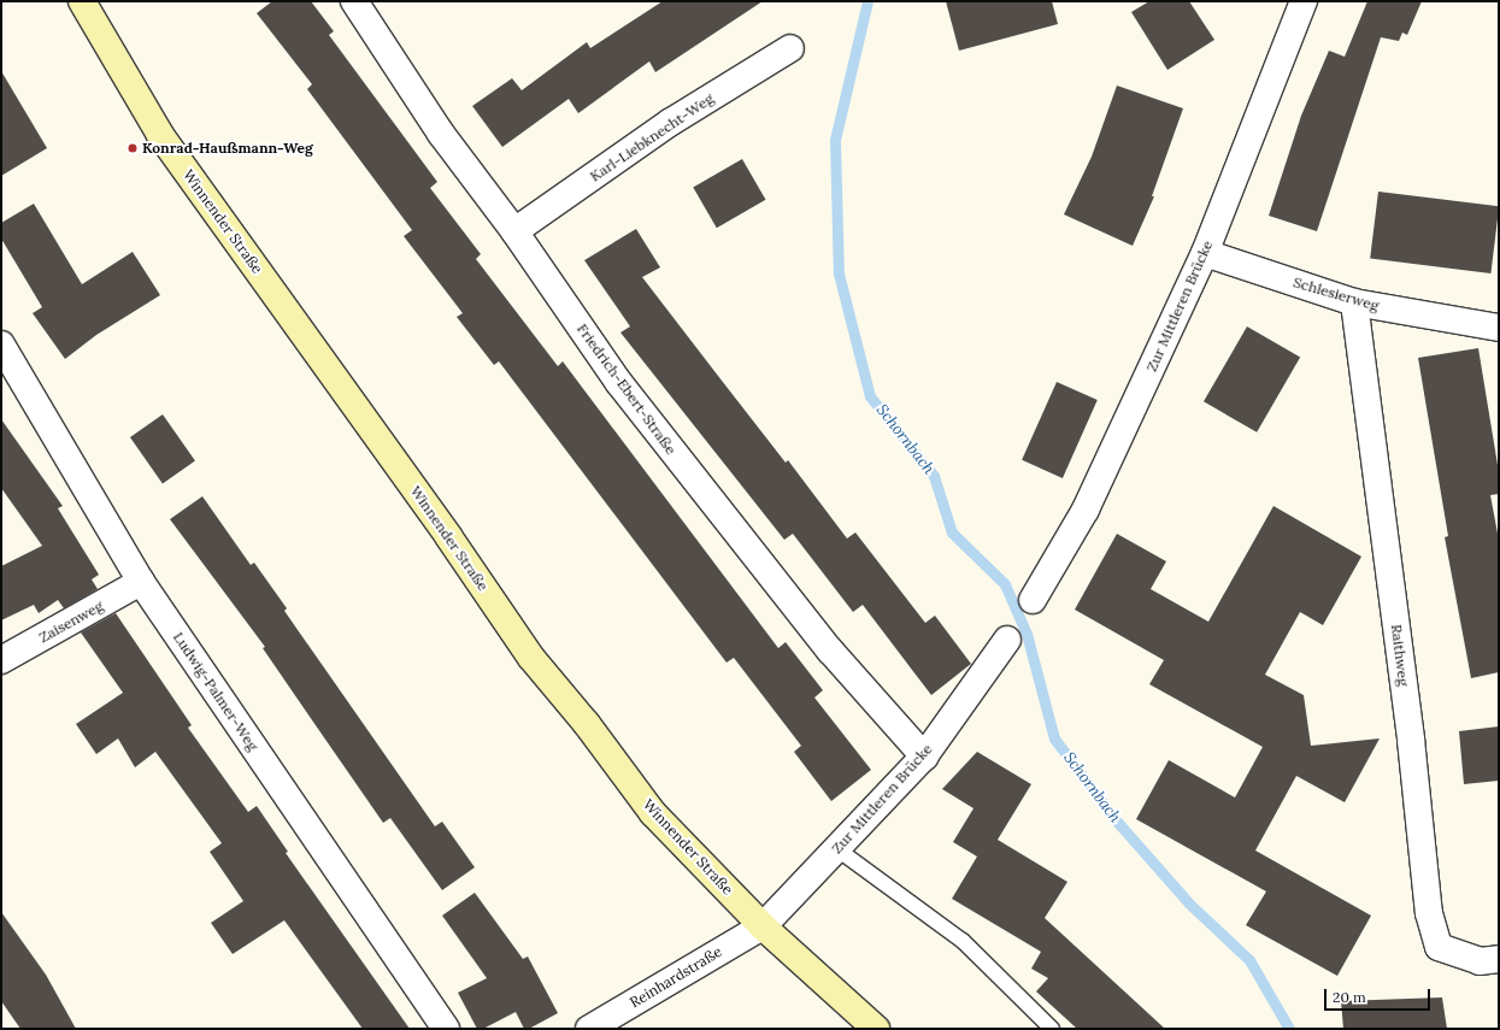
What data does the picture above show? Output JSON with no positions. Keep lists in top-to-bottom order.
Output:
{
  "streets": {
    "street": [
      "Karl-Liebknecht-Weg",
      "Winnender Straße",
      "Schlesierweg",
      "Zur Mittleren Brücke",
      "Friedrich-Ebert-Straße",
      "Zaisenweg",
      "Raithweg",
      "Ludwig-Palmer-Weg",
      "Reinhardstraße"
    ]
  },
  "crossings": [
    ["Karl-Liebknecht-Weg", "Friedrich-Ebert-Straße"],
    ["Winnender Straße", "Zur Mittleren Brücke"],
    ["Winnender Straße", "Reinhardstraße"],
    ["Schlesierweg", "Zur Mittleren Brücke"],
    ["Schlesierweg", "Raithweg"],
    ["Zur Mittleren Brücke", "Friedrich-Ebert-Straße"],
    ["Zur Mittleren Brücke", "Reinhardstraße"],
    ["Zaisenweg", "Ludwig-Palmer-Weg"]
  ],
  "water": ["Schornbach"],
  "places": ["Konrad-Haußmann-Weg"],
  "scale_bar": "20 m"
}
